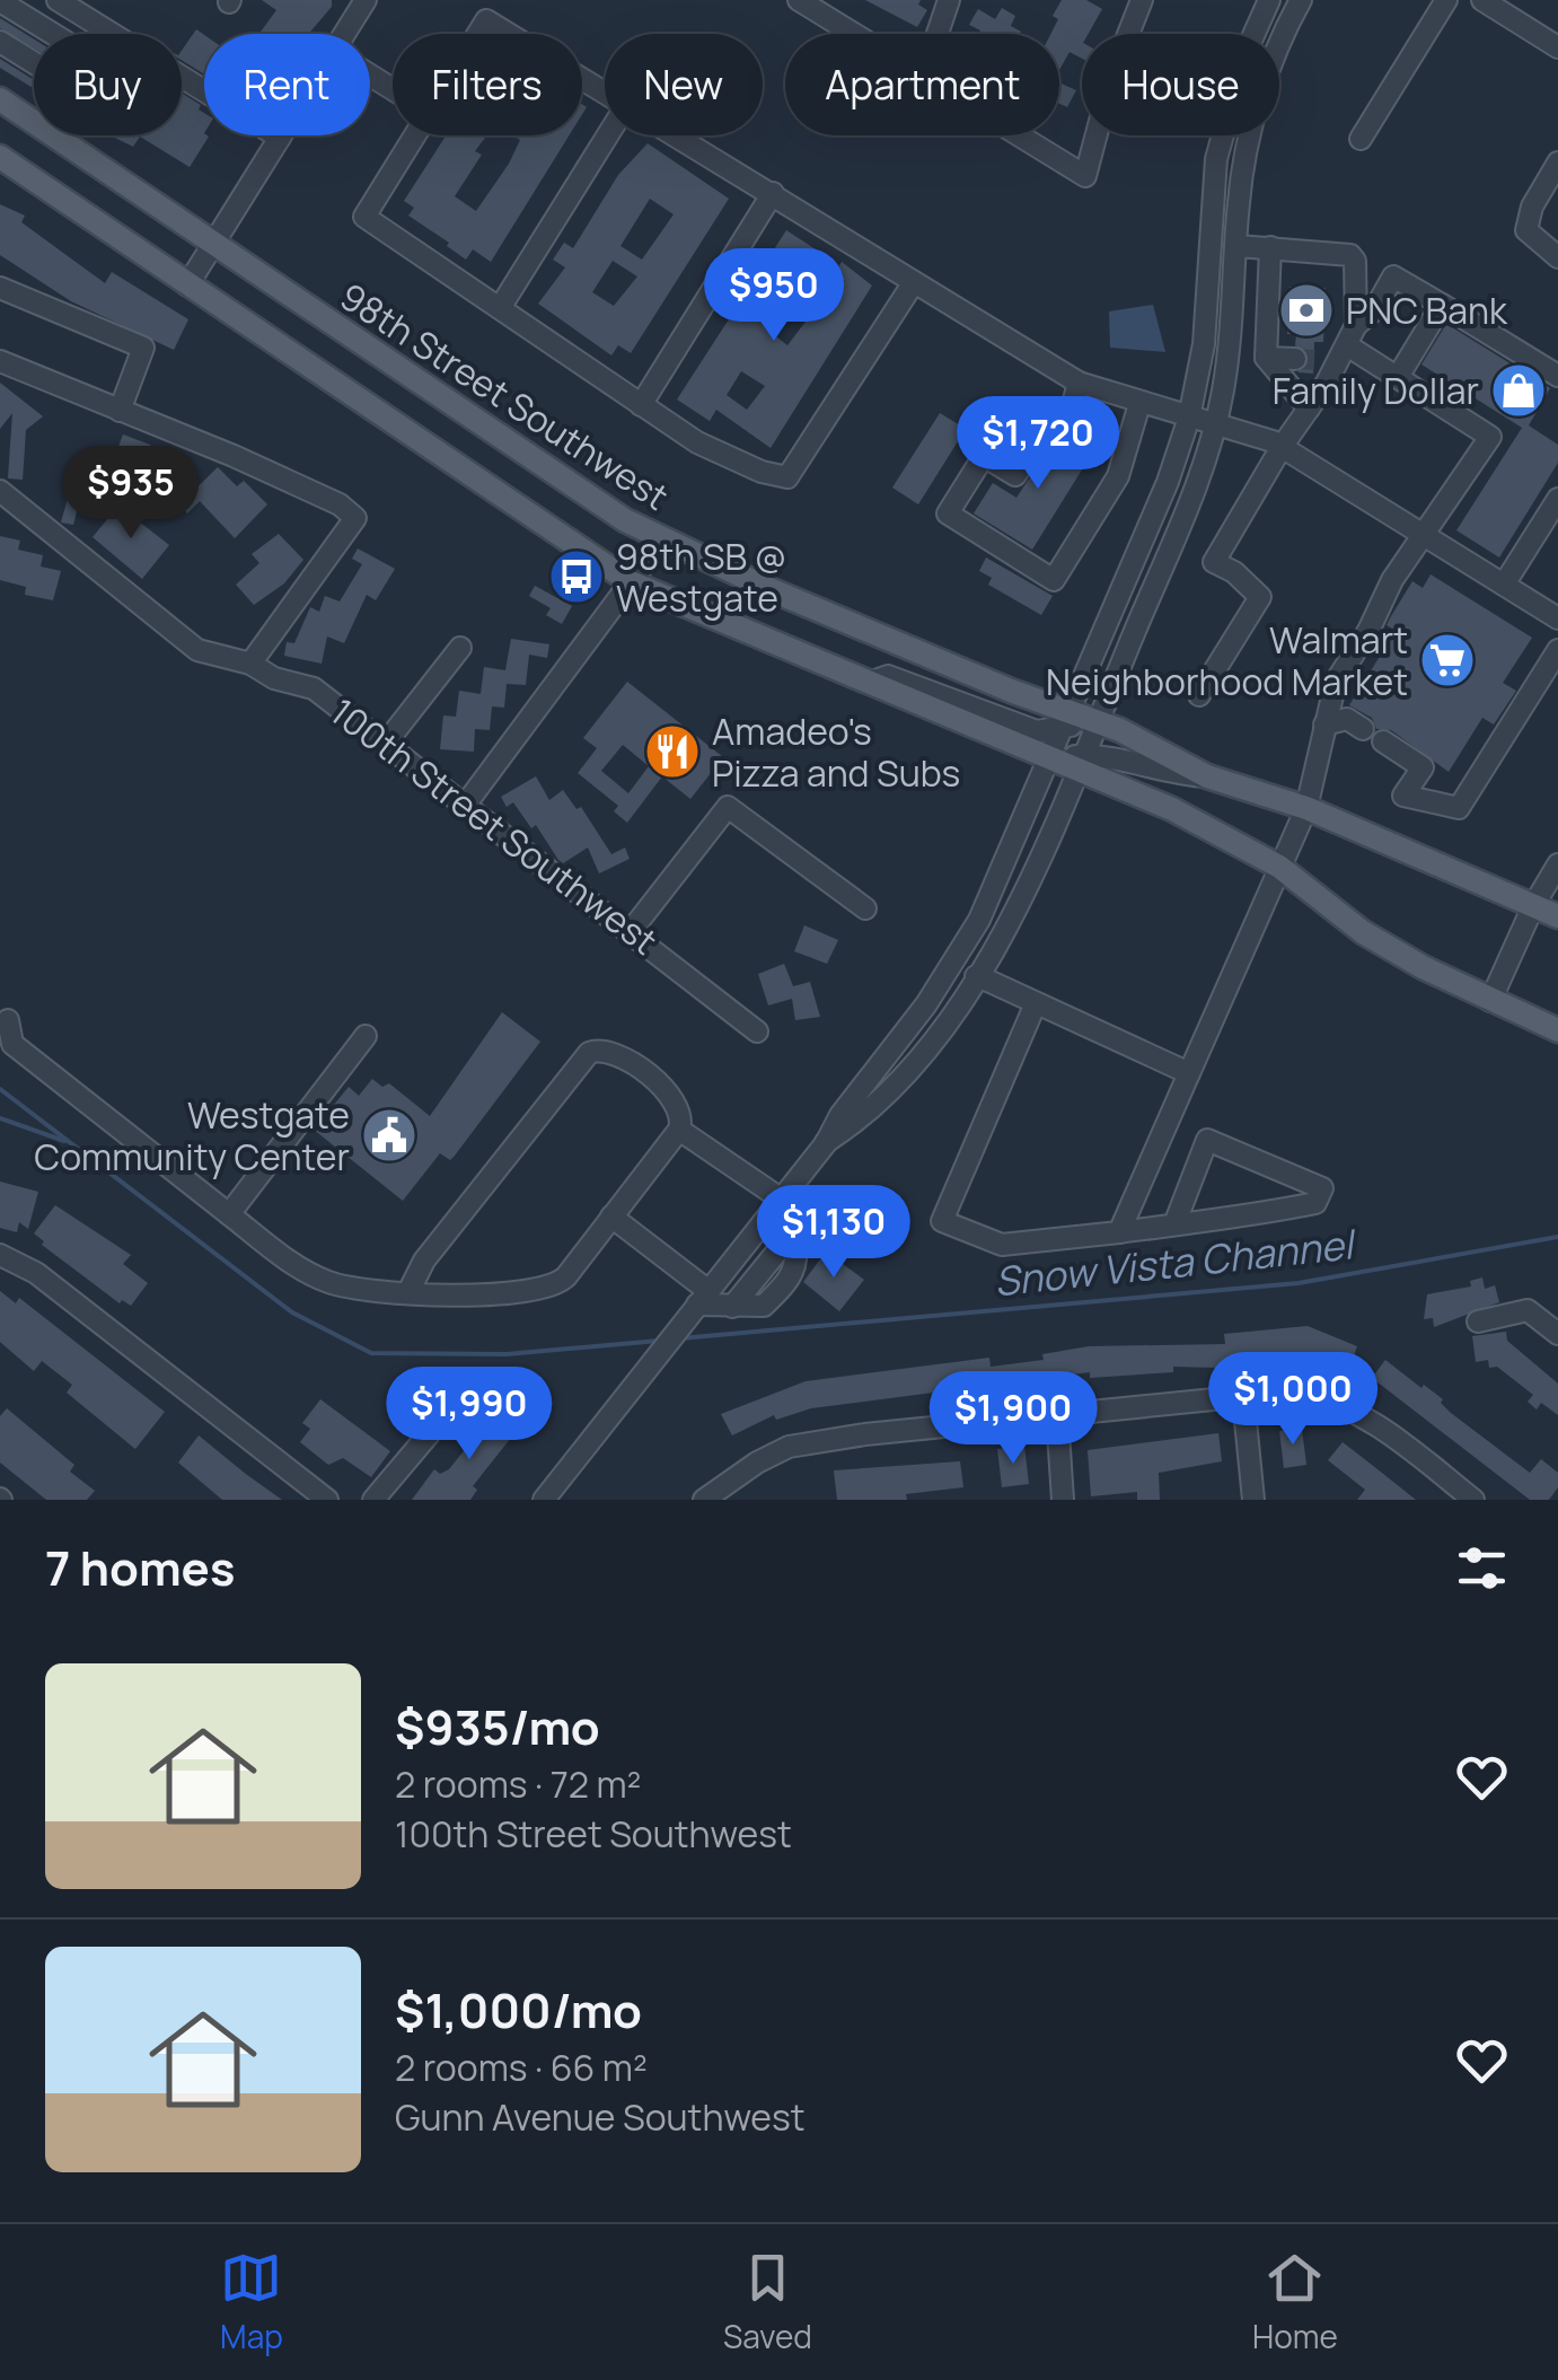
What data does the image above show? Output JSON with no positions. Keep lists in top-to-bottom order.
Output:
{
  "streets": {
    "main road": ["98th Street Southwest"],
    "street": ["100th Street Southwest"]
  },
  "water": ["Snow Vista Channel"],
  "places": {
    "bank": ["PNC Bank"],
    "shop": ["Family Dollar"],
    "bus stop": ["98th SB @ Westgate"],
    "supermarket": ["Walmart Neighborhood Market"],
    "restaurant": ["Amadeo's Pizza and Subs"],
    "public building": ["Westgate Community Center"]
  },
  "page": {
    "chip": [
      "Buy",
      "Rent",
      "Filters",
      "New",
      "Apartment",
      "House"
    ],
    "price": [
      "$950",
      "$1,720",
      "$935",
      "$1,130",
      "$1,000",
      "$1,990",
      "$1,900"
    ],
    "heading": "7 homes",
    "list": [
      {
        "name": "$935/mo",
        "note": "2 rooms · 72 m² · 100th Street Southwest"
      },
      {
        "name": "$1,000/mo",
        "note": "2 rooms · 66 m² · Gunn Avenue Southwest"
      }
    ],
    "tabs": ["Map", "Saved", "Home"]
  }
}
